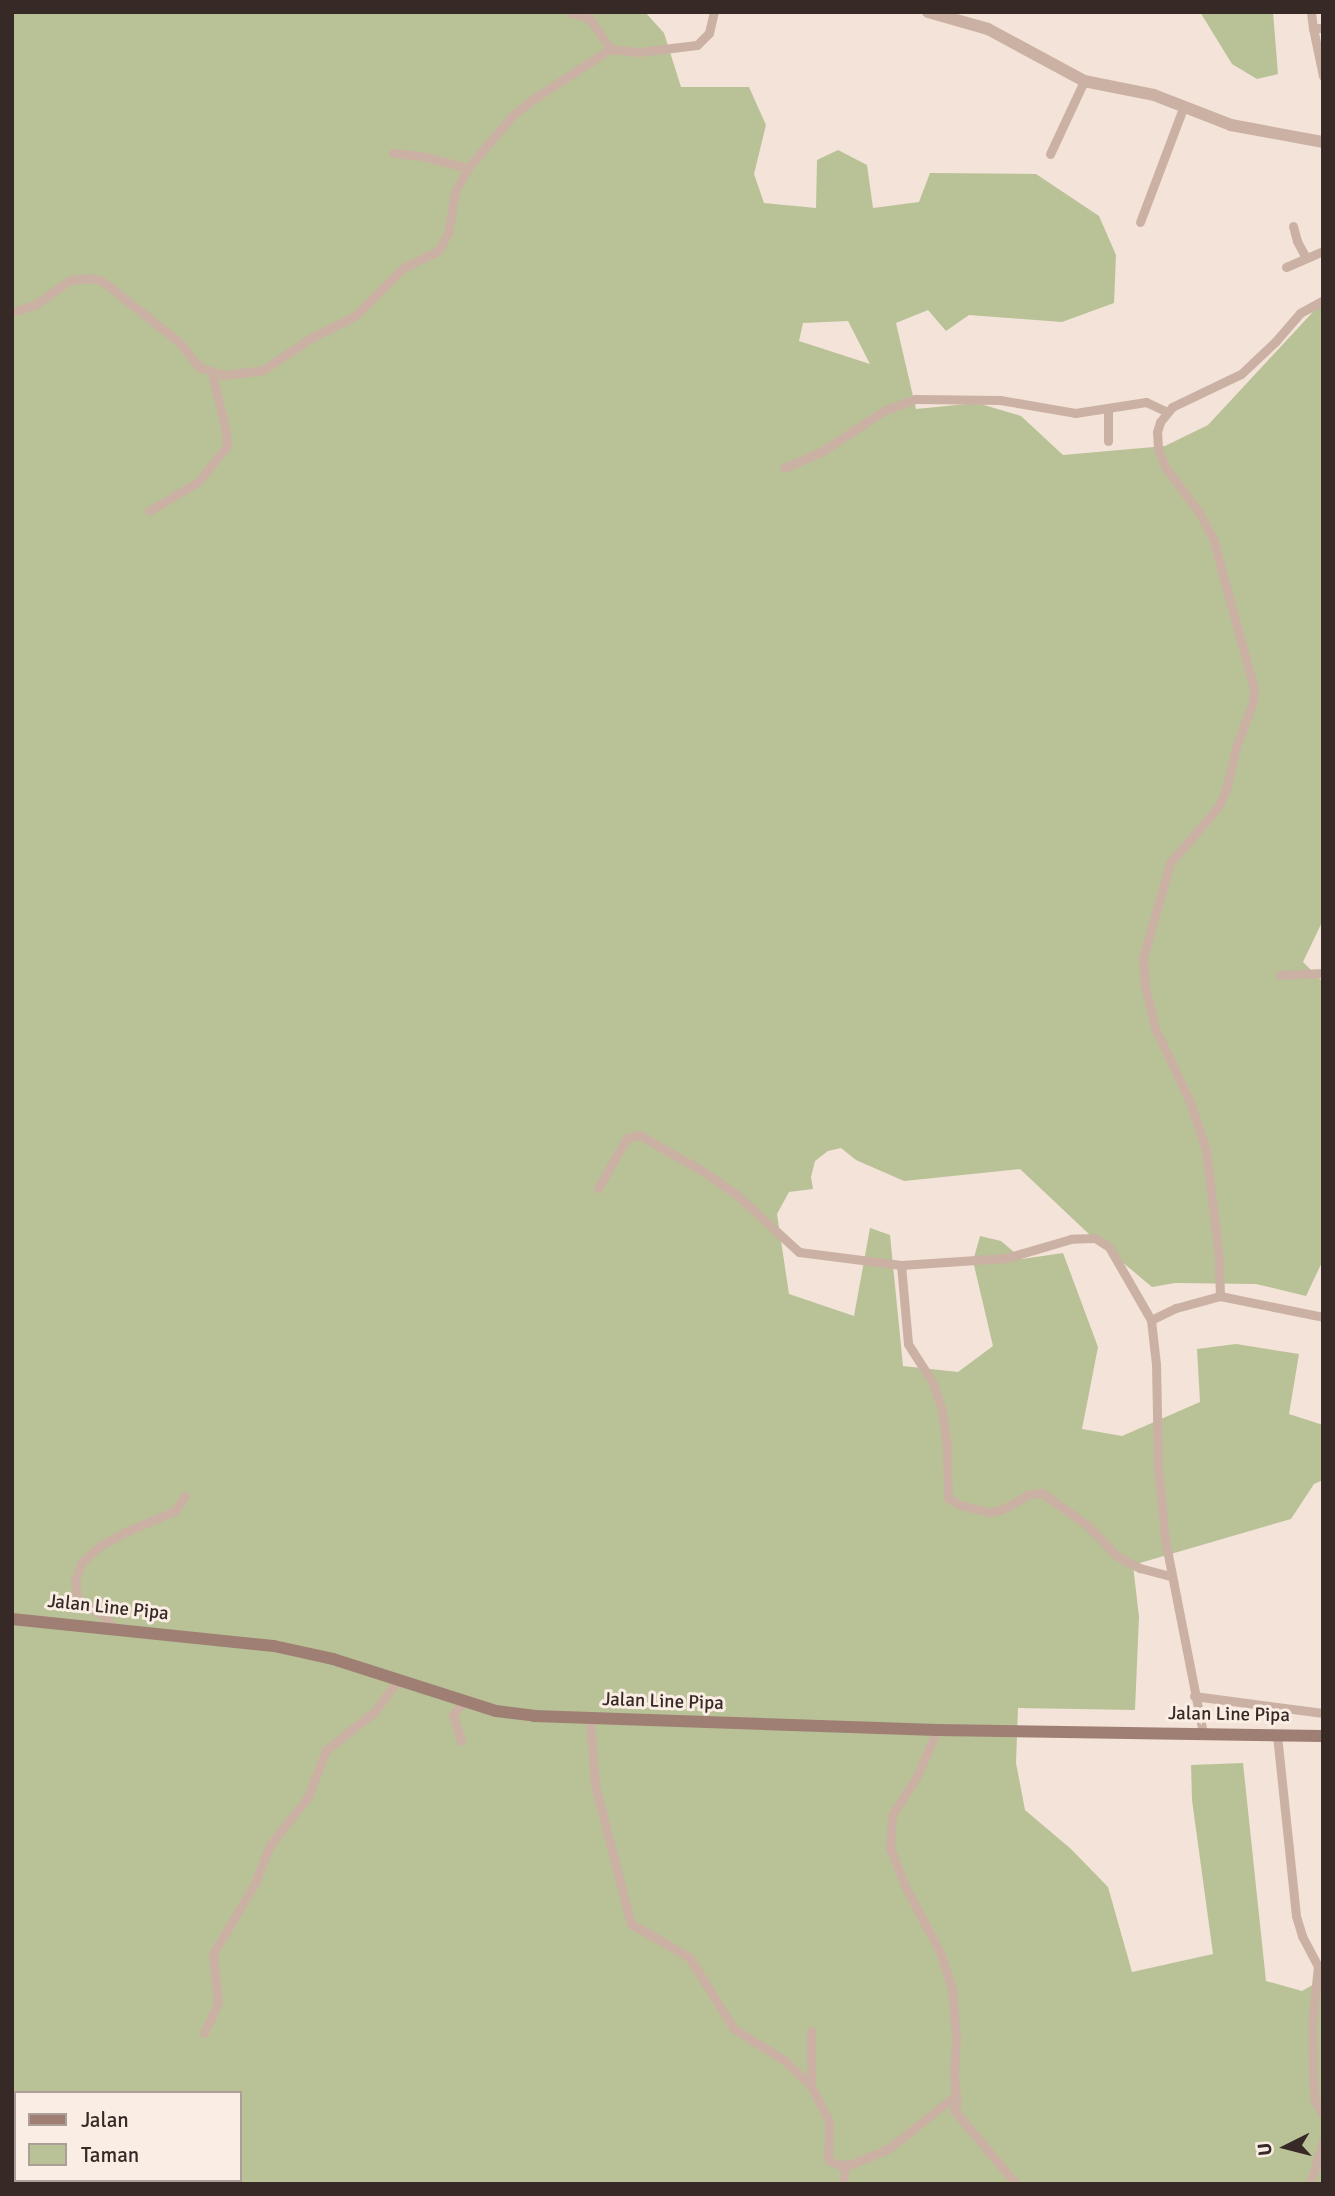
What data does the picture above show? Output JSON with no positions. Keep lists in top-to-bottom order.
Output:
{
  "streets": {
    "main road": ["Jalan Line Pipa"]
  },
  "legend": ["Jalan", "Taman"],
  "north": "left"
}
